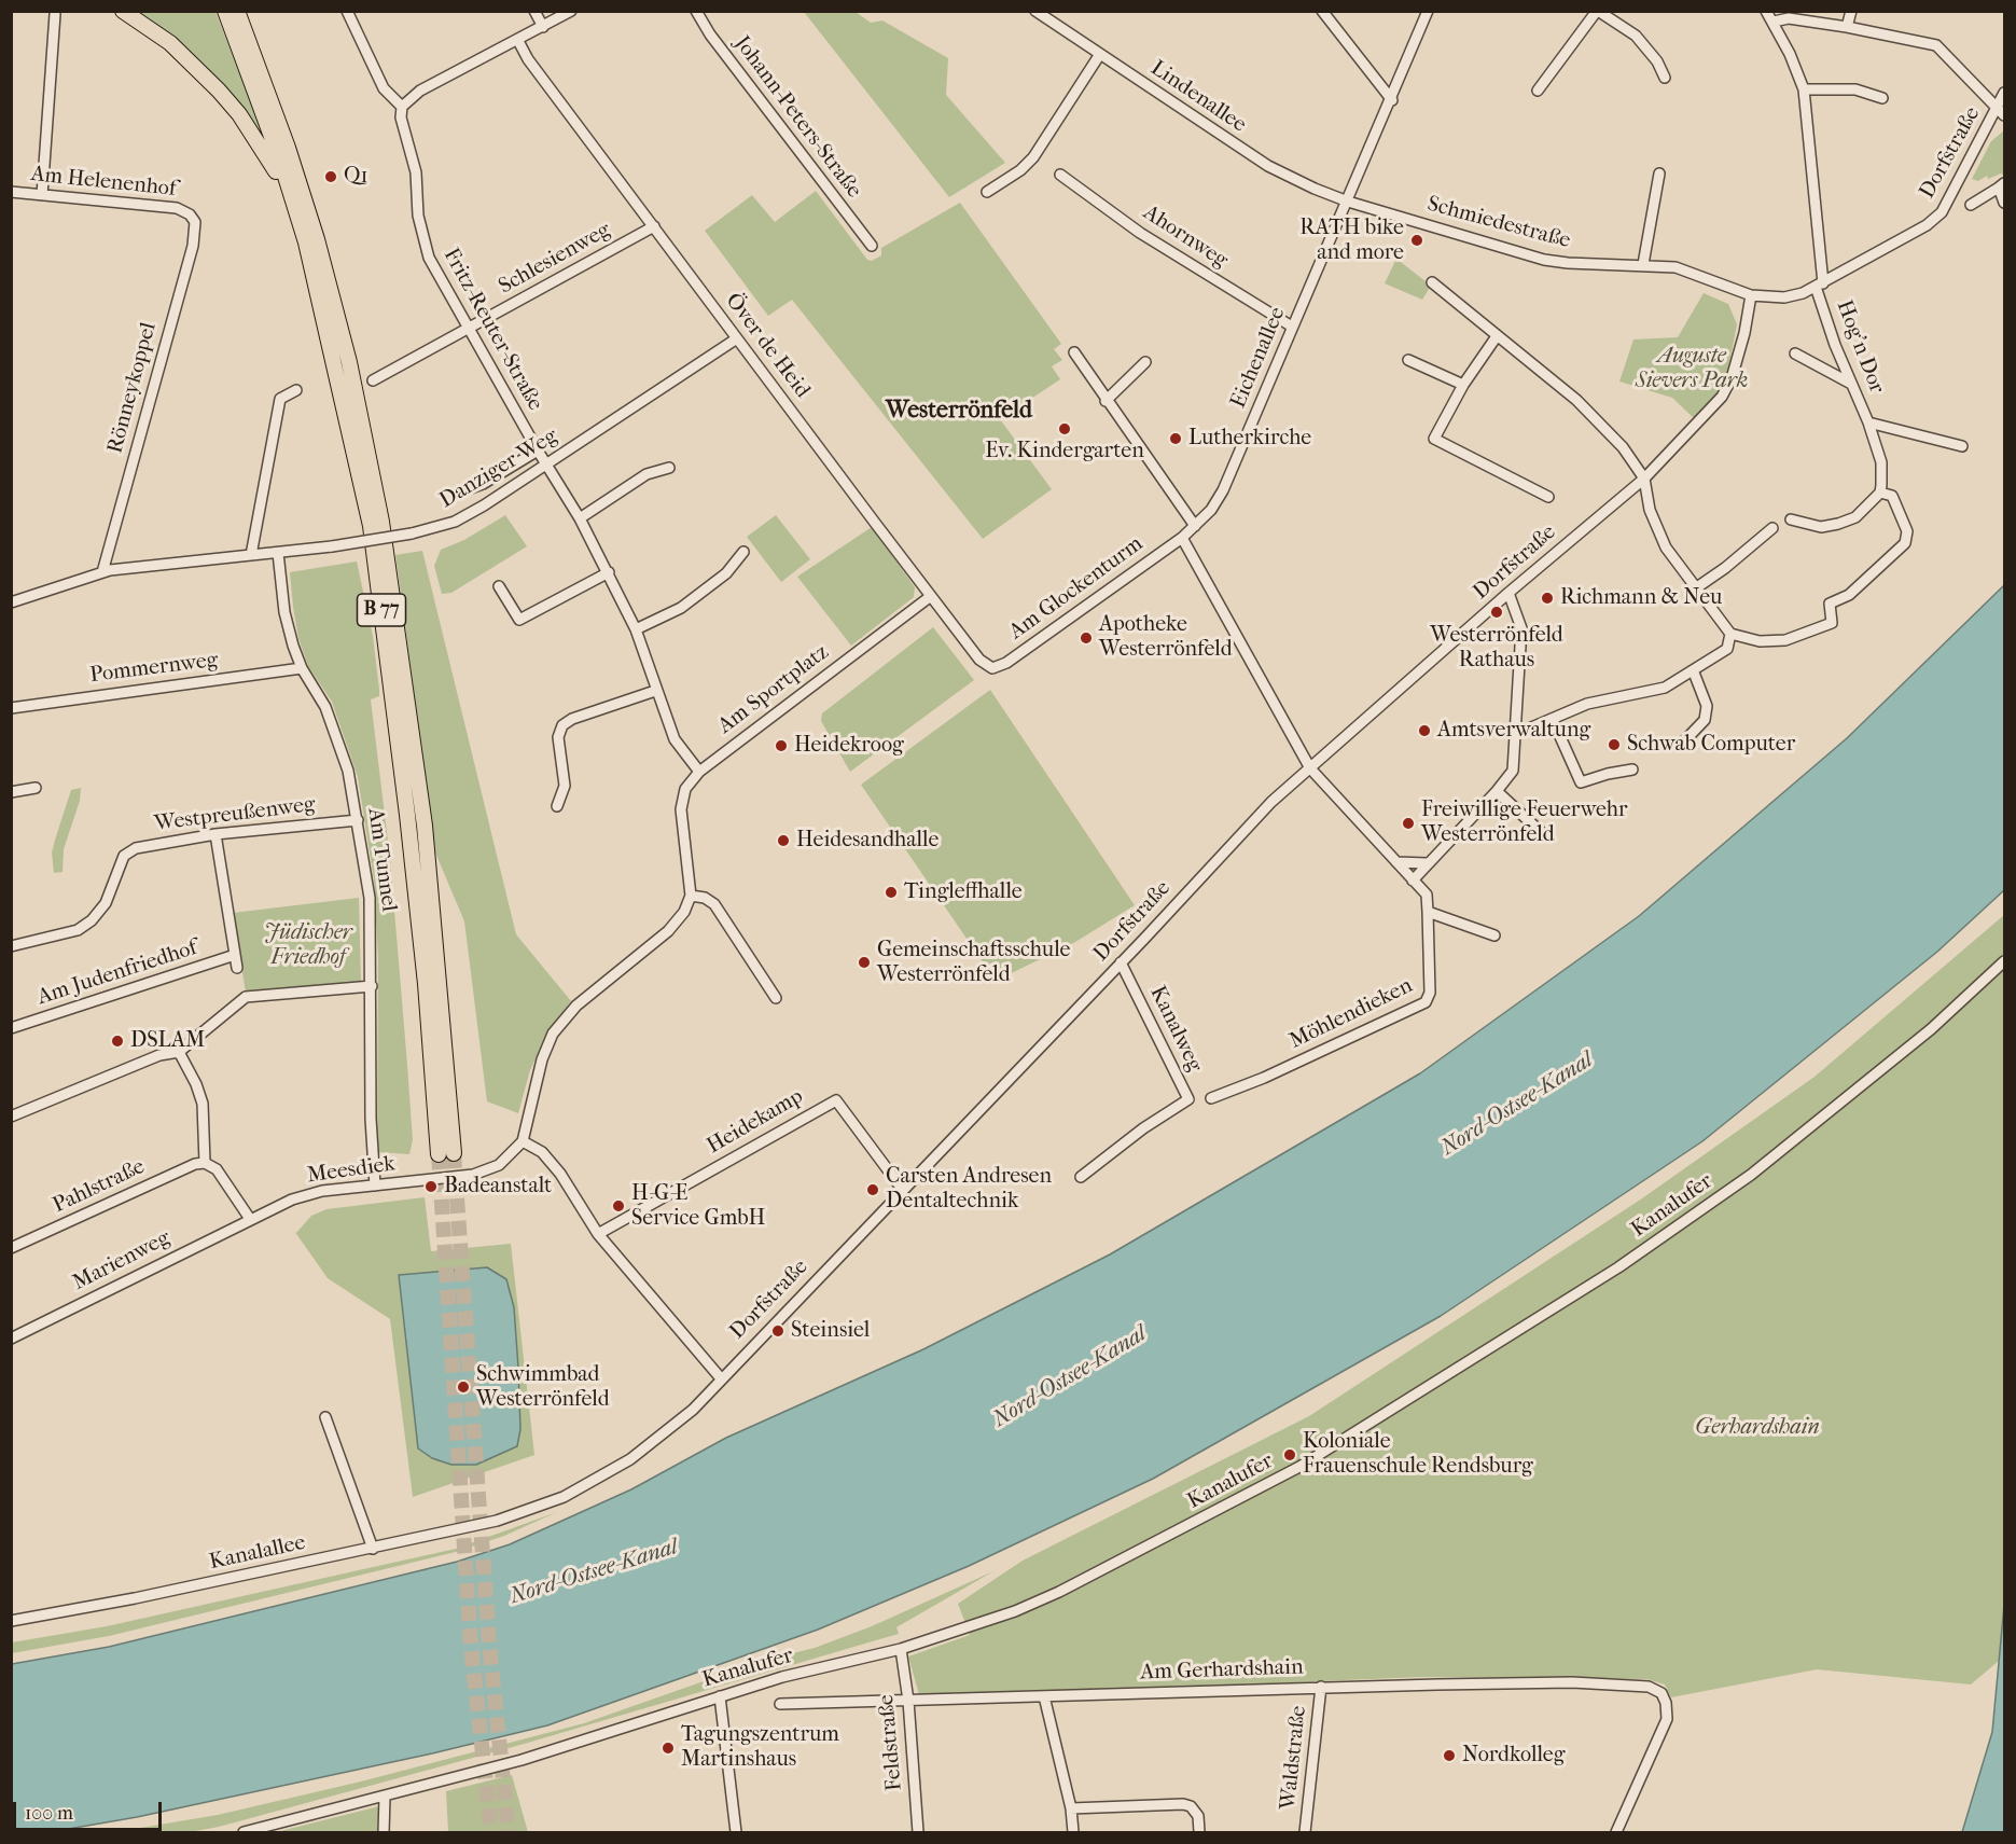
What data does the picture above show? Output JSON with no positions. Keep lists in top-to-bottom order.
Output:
{
  "streets": {
    "highway": ["B 77"],
    "street": [
      "Lindenallee",
      "Johann-Peters-Straße",
      "Dorfstraße",
      "Am Helenenhof",
      "Schmiedestraße",
      "Ahornweg",
      "Schlesienweg",
      "Fritz-Reuter-Straße",
      "Över de Heid",
      "Hog'n Dor",
      "Eichenallee",
      "Rönneykoppel",
      "Danziger Weg",
      "Am Glockenturm",
      "Pommernweg",
      "Am Sportplatz",
      "Westpreußenweg",
      "Am Tunnel",
      "Am Judenfriedhof",
      "Möhlendieken",
      "Kanalweg",
      "Heidekamp",
      "Meesdiek",
      "Pahlstraße",
      "Kanalufer",
      "Marienweg",
      "Kanalallee",
      "Am Gerhardshain",
      "Feldstraße",
      "Waldstraße"
    ]
  },
  "crossings": [
    ["Lindenallee", "Schmiedestraße"],
    ["Lindenallee", "Eichenallee"],
    ["Dorfstraße", "Schmiedestraße"],
    ["Dorfstraße", "Hog'n Dor"],
    ["Dorfstraße", "Möhlendieken"],
    ["Dorfstraße", "Kanalweg"],
    ["Dorfstraße", "Heidekamp"],
    ["Dorfstraße", "Kanalallee"],
    ["Am Helenenhof", "Rönneykoppel"],
    ["Schmiedestraße", "Hog'n Dor"],
    ["Schmiedestraße", "Eichenallee"],
    ["Ahornweg", "Eichenallee"],
    ["Schlesienweg", "Fritz-Reuter-Straße"],
    ["Schlesienweg", "Över de Heid"],
    ["Fritz-Reuter-Straße", "Danziger Weg"],
    ["Fritz-Reuter-Straße", "Am Sportplatz"],
    ["Över de Heid", "Danziger Weg"],
    ["Över de Heid", "Am Glockenturm"],
    ["Över de Heid", "Am Sportplatz"],
    ["Eichenallee", "Am Glockenturm"],
    ["Rönneykoppel", "Danziger Weg"],
    ["Danziger Weg", "Am Tunnel"],
    ["Pommernweg", "Am Tunnel"],
    ["Westpreußenweg", "Am Tunnel"],
    ["Am Tunnel", "Meesdiek"],
    ["Meesdiek", "Marienweg"],
    ["Kanalufer", "Feldstraße"],
    ["Am Gerhardshain", "Feldstraße"],
    ["Am Gerhardshain", "Waldstraße"]
  ],
  "districts": ["Westerrönfeld"],
  "water": ["Nord-Ostsee-Kanal"],
  "parks": ["Auguste Sievers Park", "Jüdischer Friedhof", "Gerhardshain"],
  "places": [
    "Q1",
    "RATH bike and more",
    "Ev. Kindergarten",
    "Lutherkirche",
    "Richmann & Neu",
    "Westerrönfeld Rathaus",
    "Apotheke Westerrönfeld",
    "Amtsverwaltung",
    "Schwab Computer",
    "Heidekroog",
    "Freiwillige Feuerwehr Westerrönfeld",
    "Heidesandhalle",
    "Tingleffhalle",
    "Gemeinschaftsschule Westerrönfeld",
    "DSLAM",
    "Badeanstalt",
    "Carsten Andresen Dentaltechnik",
    "H-G-E Service GmbH",
    "Steinsiel",
    "Schwimmbad Westerrönfeld",
    "Koloniale Frauenschule Rendsburg",
    "Tagungszentrum Martinshaus",
    "Nordkolleg"
  ],
  "scale_bar": "100 m"
}
